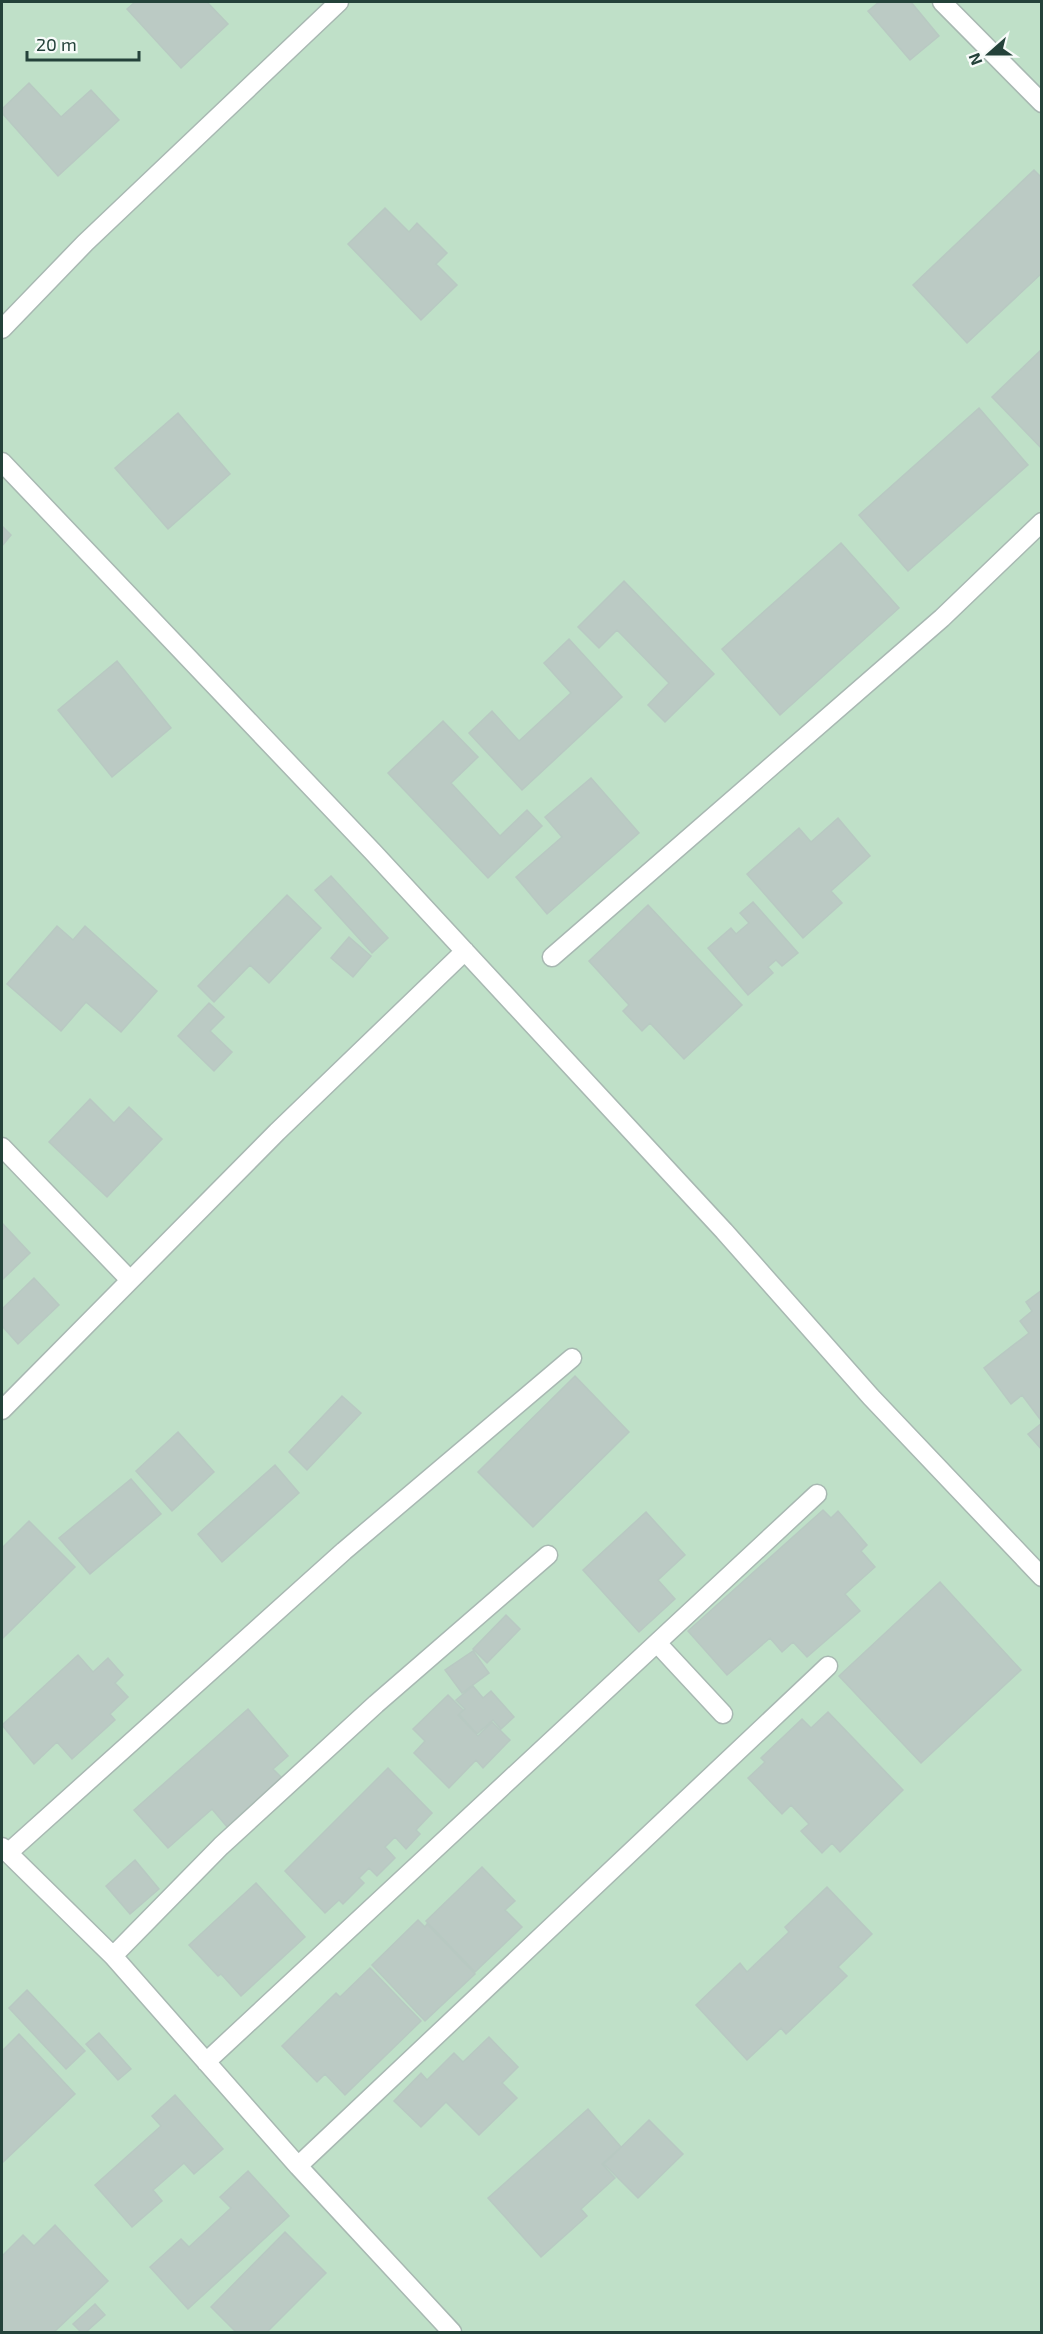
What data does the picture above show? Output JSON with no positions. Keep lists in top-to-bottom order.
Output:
{
  "scale_bar": "20 m",
  "north": "left"
}
